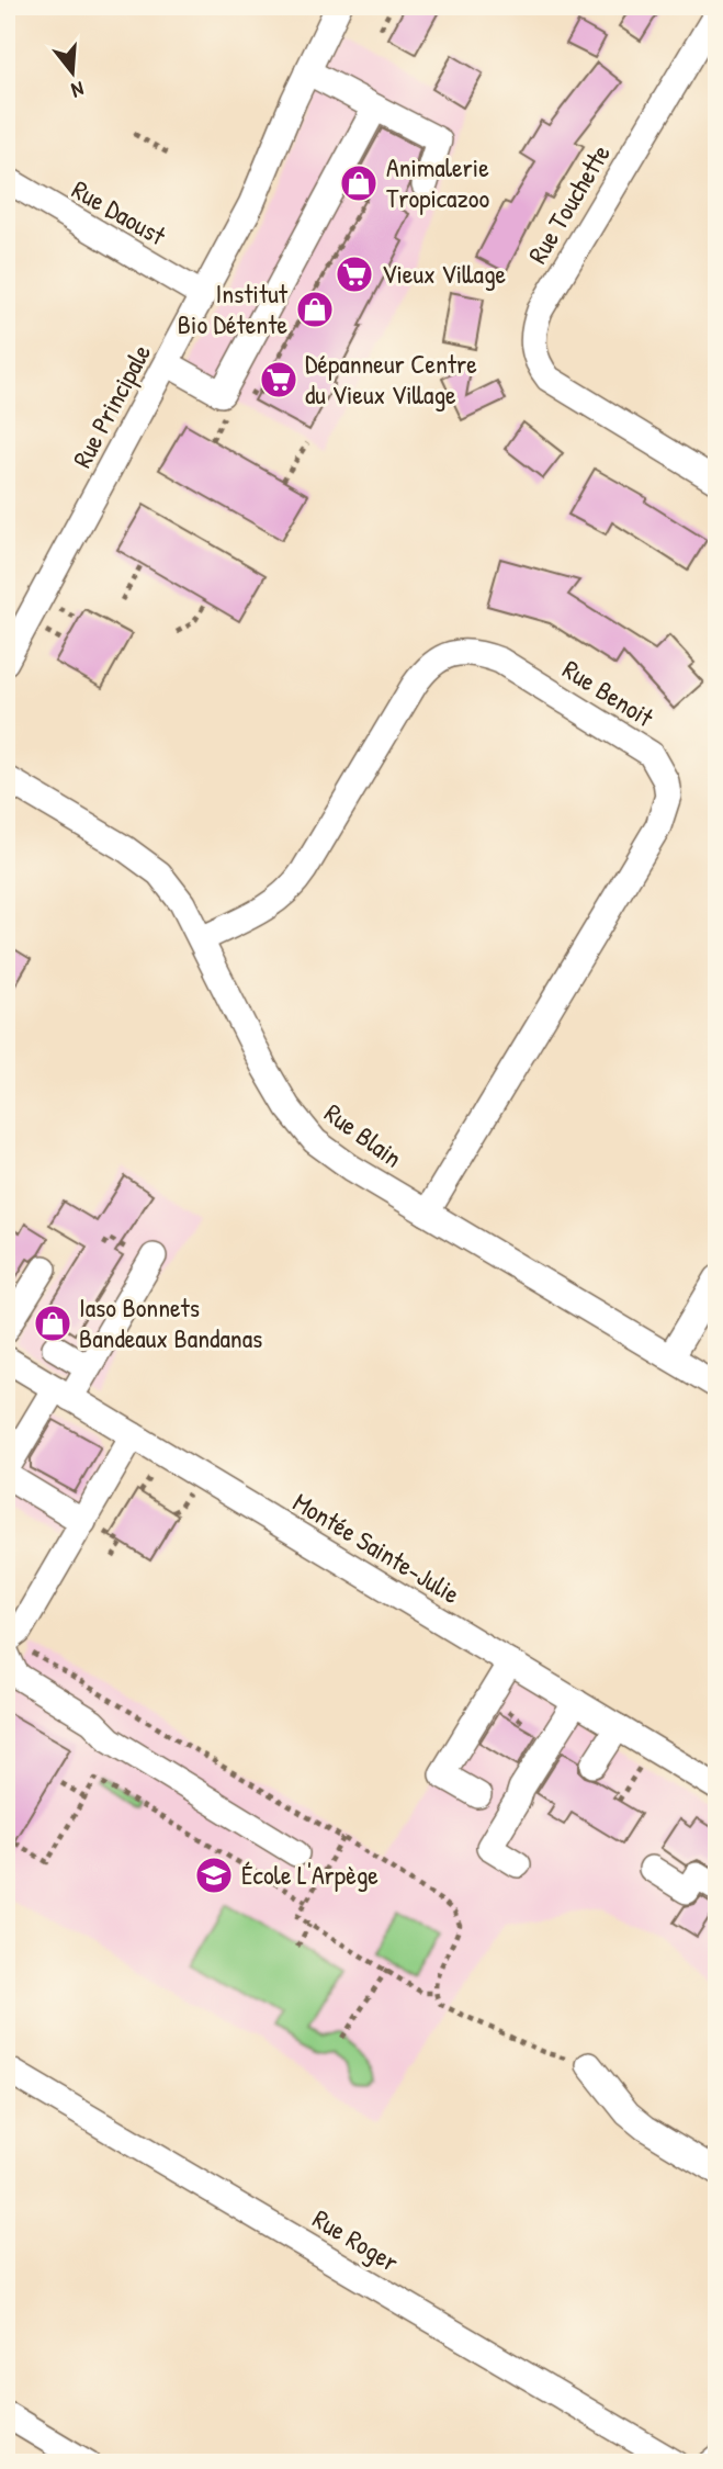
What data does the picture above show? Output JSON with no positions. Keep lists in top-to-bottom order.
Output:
{
  "streets": {
    "street": [
      "Rue Touchette",
      "Rue Daoust",
      "Rue Principale",
      "Rue Benoit",
      "Rue Blain",
      "Montée Sainte-Julie",
      "Rue Roger"
    ]
  },
  "crossings": [
    ["Rue Daoust", "Rue Principale"],
    ["Rue Benoit", "Rue Blain"]
  ],
  "places": {
    "shop": ["Animalerie Tropicazoo", "Institut Bio Détente", "Iaso Bonnets Bandeaux Bandanas"],
    "supermarket": ["Vieux Village", "Dépanneur Centre du Vieux Village"],
    "school or university": ["École L'Arpège"]
  },
  "north": "bottom"
}
